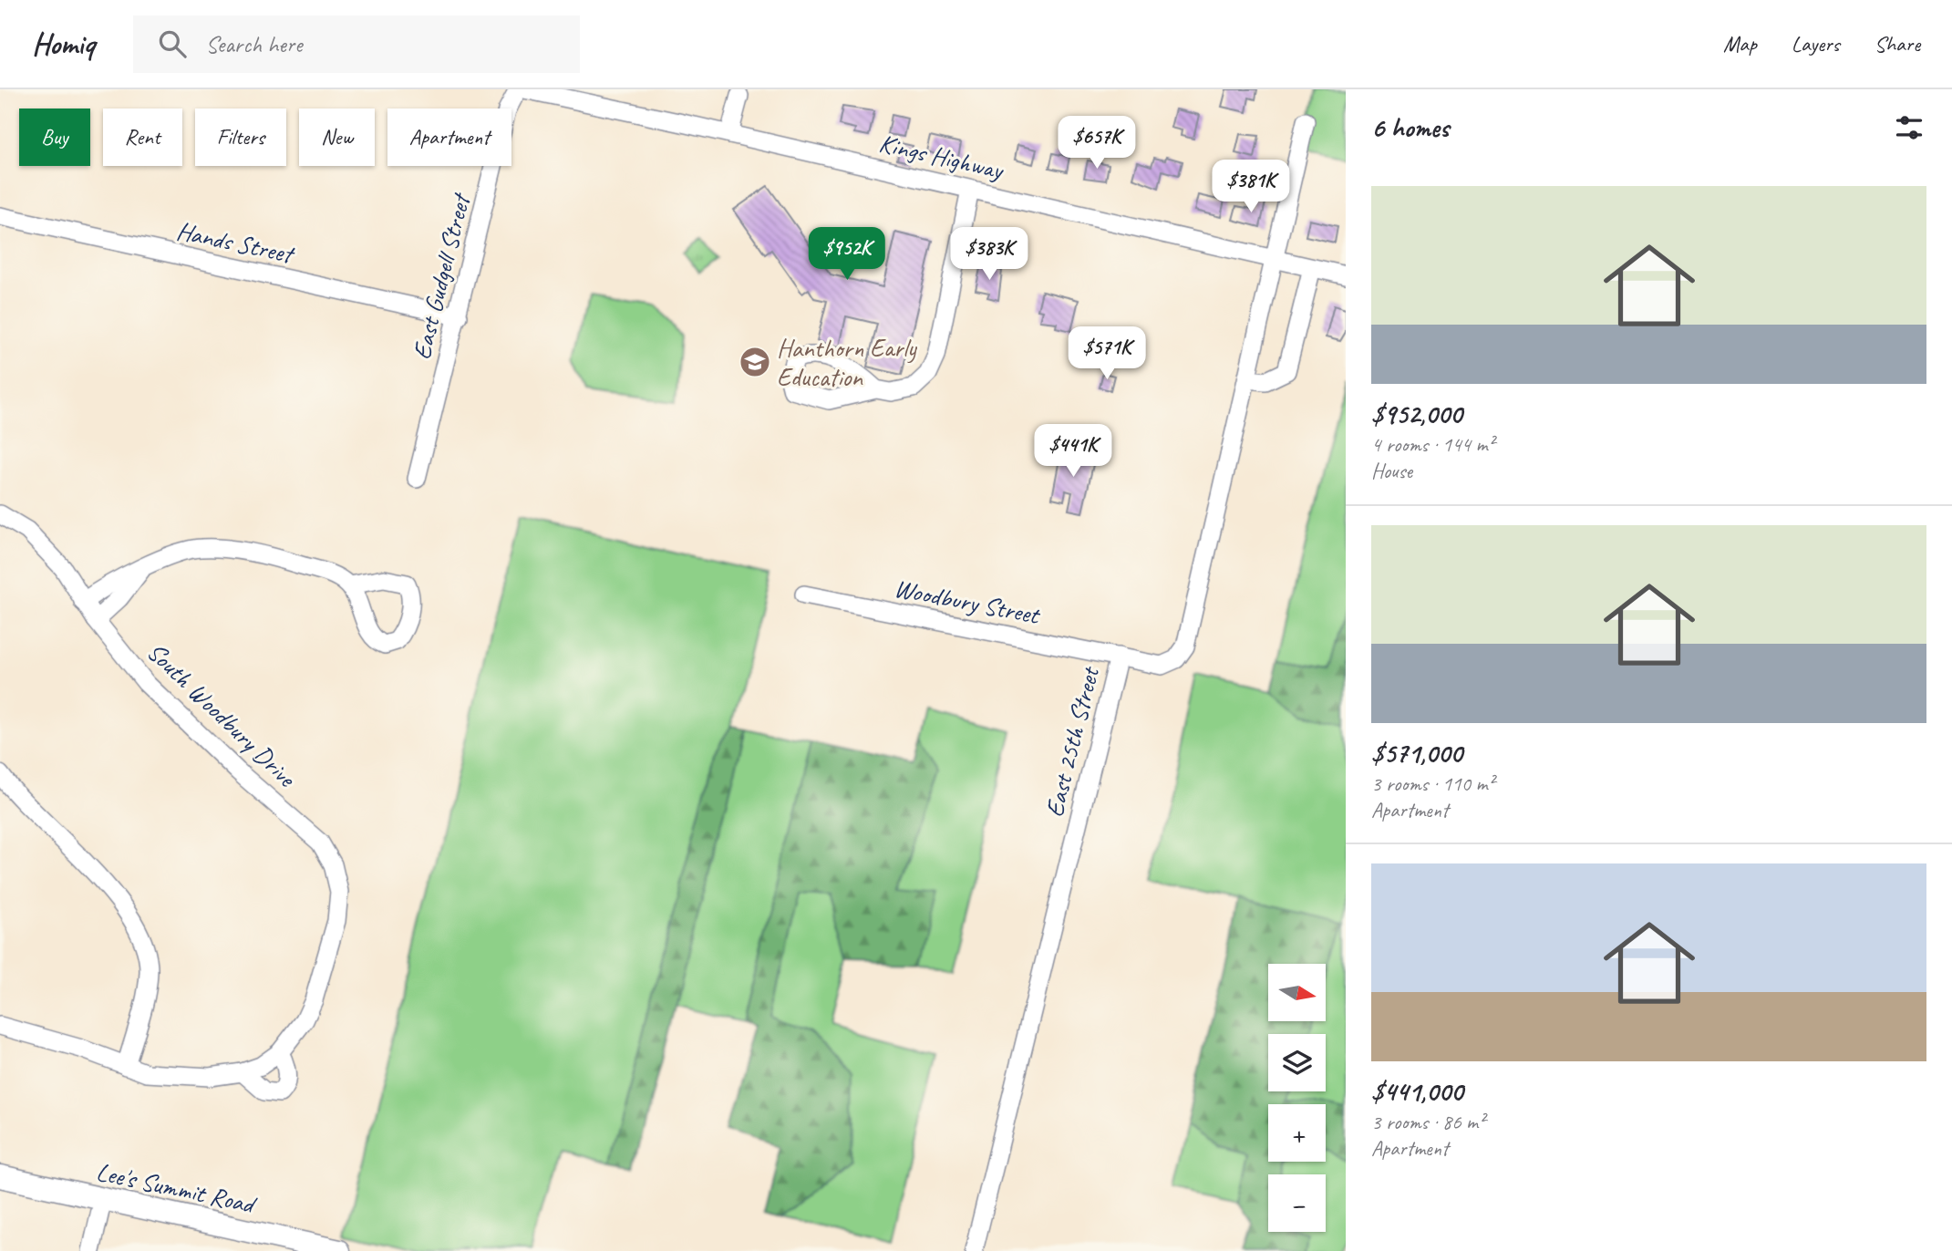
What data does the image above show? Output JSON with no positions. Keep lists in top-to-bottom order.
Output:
{
  "streets": {
    "main road": ["Lee's Summit Road"],
    "street": [
      "Kings Highway",
      "Hands Street",
      "East Gudgell Street",
      "Woodbury Street",
      "South Woodbury Drive",
      "East 25th Street"
    ]
  },
  "crossings": [
    ["Kings Highway", "East 25th Street"],
    ["Hands Street", "East Gudgell Street"],
    ["Woodbury Street", "East 25th Street"]
  ],
  "places": {
    "school or university": ["Hanthorn Early Education"]
  },
  "north": "right",
  "page": {
    "header": "Homiq",
    "search": "Search here",
    "nav": ["Map", "Layers", "Share"],
    "heading": "6 homes",
    "chip": [
      "Buy",
      "Rent",
      "Filters",
      "New",
      "Apartment"
    ],
    "price": [
      "$657K",
      "$381K",
      "$952K",
      "$383K",
      "$571K",
      "$441K"
    ],
    "list": [
      {
        "name": "$952,000",
        "note": "4 rooms · 144 m² · House"
      },
      {
        "name": "$571,000",
        "note": "3 rooms · 110 m² · Apartment"
      },
      {
        "name": "$441,000",
        "note": "3 rooms · 86 m² · Apartment"
      }
    ],
    "map_buttons": ["+", "−"]
  }
}
